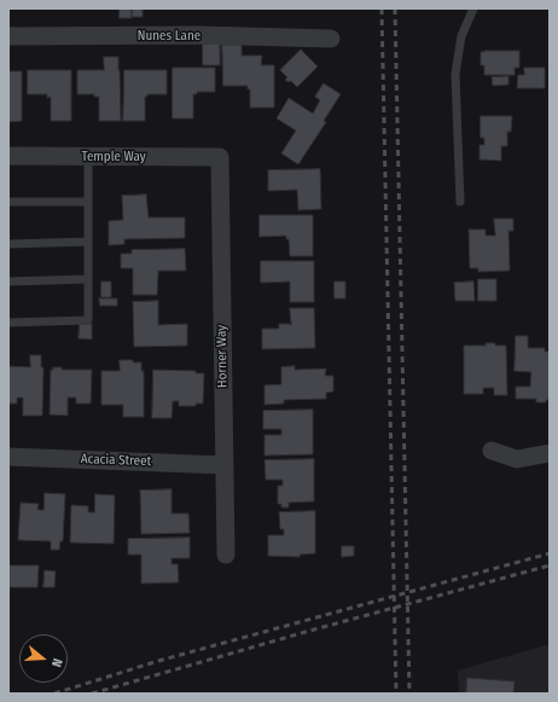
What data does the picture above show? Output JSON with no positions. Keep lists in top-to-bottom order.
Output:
{
  "streets": {
    "street": [
      "Nunes Lane",
      "Temple Way",
      "Horner Way",
      "Acacia Street"
    ]
  },
  "crossings": [
    ["Temple Way", "Horner Way"],
    ["Horner Way", "Acacia Street"]
  ],
  "north": "right"
}
